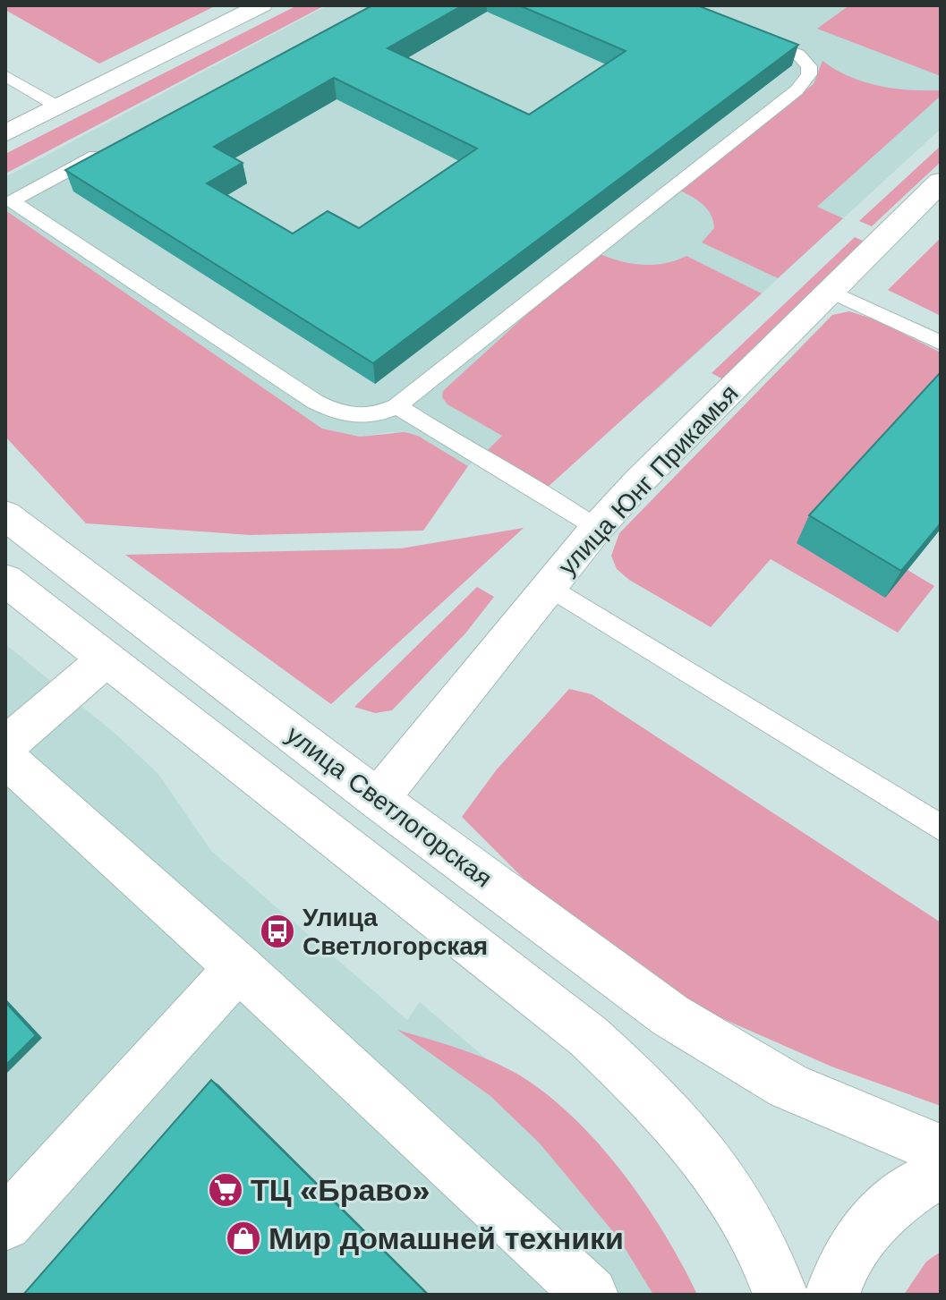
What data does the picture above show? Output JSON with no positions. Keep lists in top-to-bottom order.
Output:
{
  "streets": {
    "street": ["улица Юнг Прикамья", "улица Светлогорская"]
  },
  "crossings": [
    ["улица Юнг Прикамья", "улица Светлогорская"]
  ],
  "places": {
    "bus stop": ["Улица Светлогорская"],
    "supermarket": ["ТЦ «Браво»"],
    "shop": ["Мир домашней техники"]
  }
}
